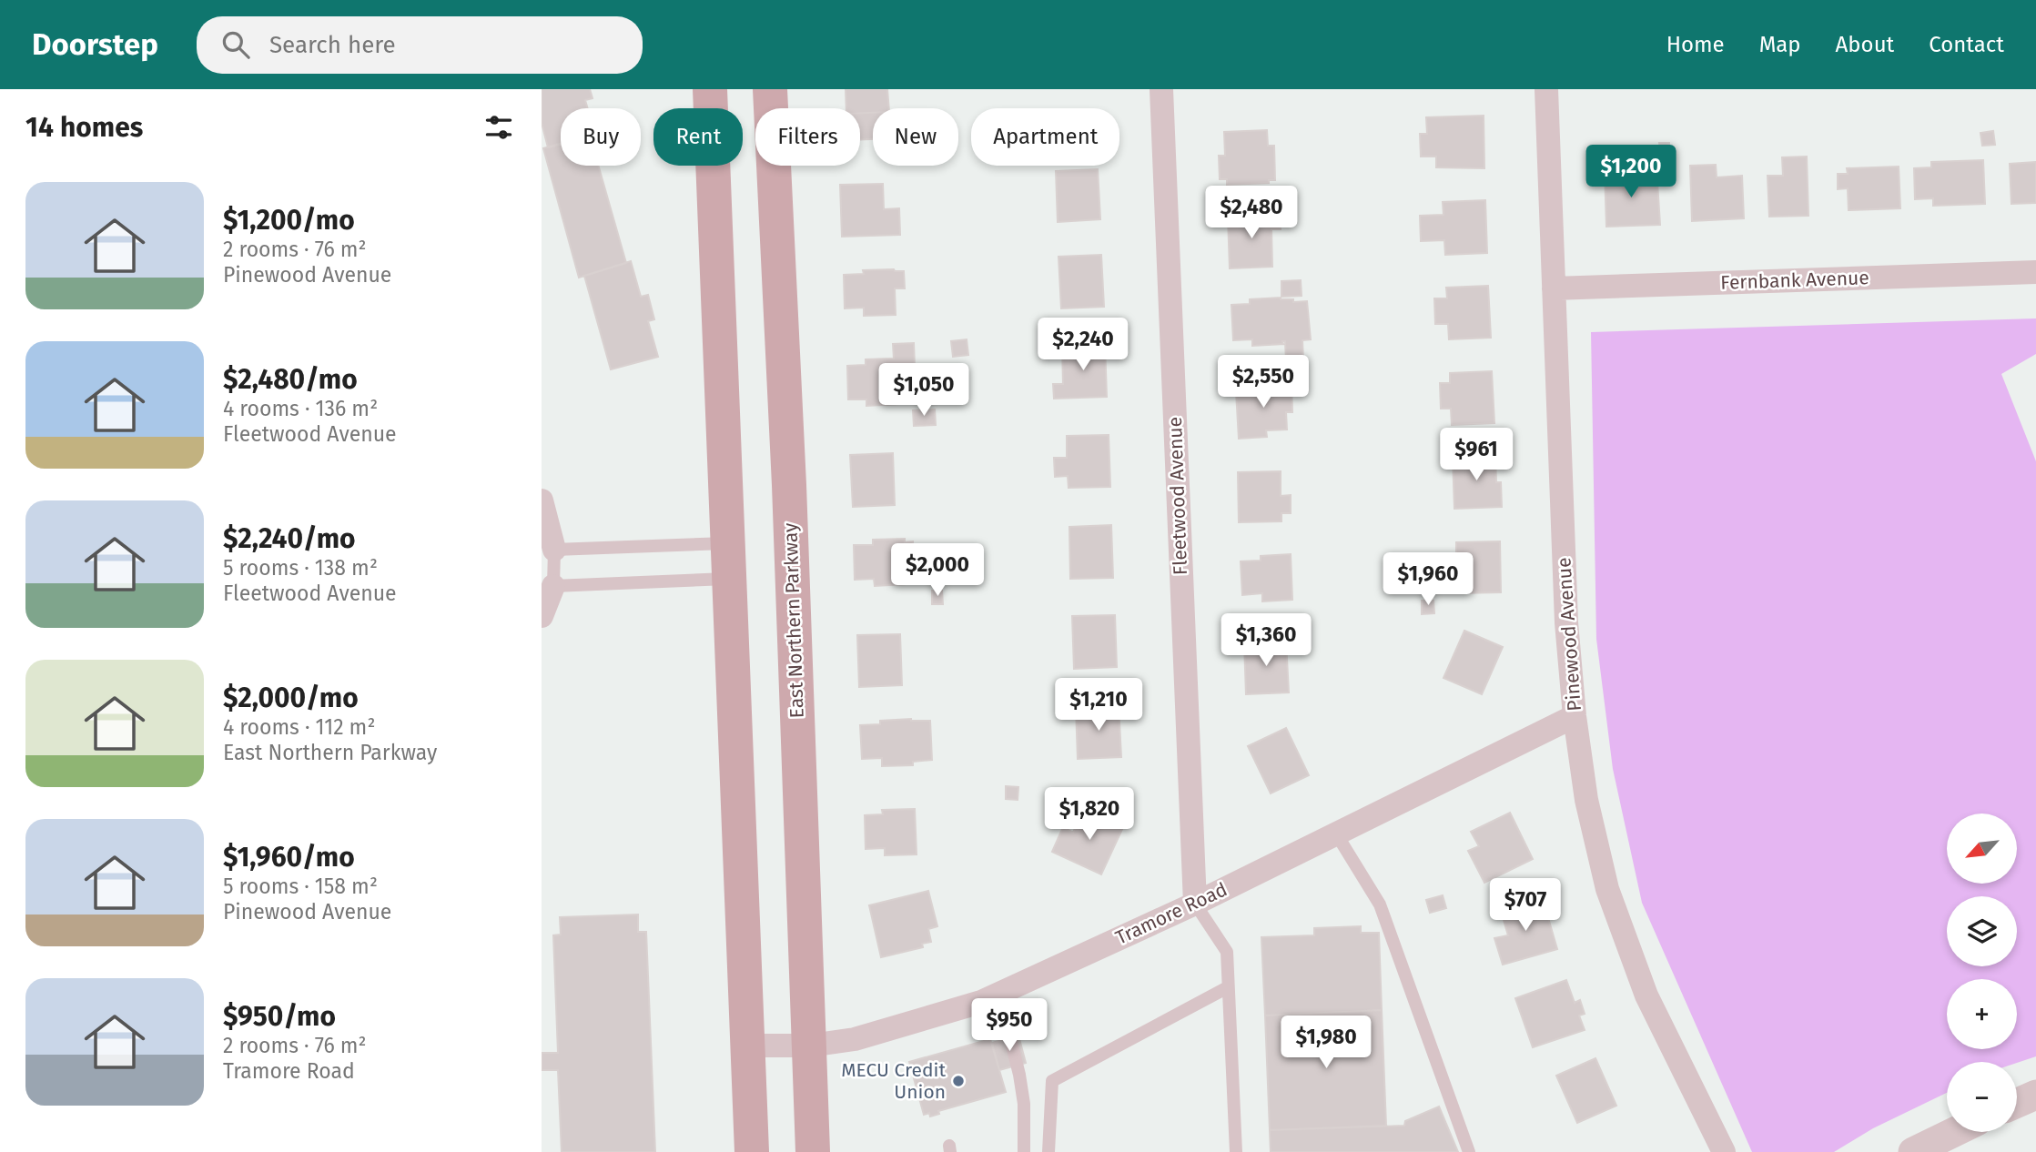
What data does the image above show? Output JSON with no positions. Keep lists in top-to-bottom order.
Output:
{
  "streets": {
    "main road": ["East Northern Parkway"],
    "street": [
      "Fernbank Avenue",
      "Fleetwood Avenue",
      "Pinewood Avenue",
      "Tramore Road"
    ]
  },
  "crossings": [
    ["Fernbank Avenue", "Pinewood Avenue"],
    ["Fleetwood Avenue", "Tramore Road"],
    ["East Northern Parkway", "Tramore Road"],
    ["Pinewood Avenue", "Tramore Road"]
  ],
  "places": ["MECU Credit Union"],
  "north": "bottom left",
  "page": {
    "header": "Doorstep",
    "search": "Search here",
    "nav": [
      "Home",
      "Map",
      "About",
      "Contact"
    ],
    "heading": "14 homes",
    "chip": [
      "Buy",
      "Rent",
      "Filters",
      "New",
      "Apartment"
    ],
    "price": [
      "$1,200",
      "$2,480",
      "$2,240",
      "$2,550",
      "$1,050",
      "$961",
      "$2,000",
      "$1,960",
      "$1,360",
      "$1,210",
      "$1,820",
      "$707",
      "$950",
      "$1,980"
    ],
    "list": [
      {
        "name": "$1,200/mo",
        "note": "2 rooms · 76 m² · Pinewood Avenue"
      },
      {
        "name": "$2,480/mo",
        "note": "4 rooms · 136 m² · Fleetwood Avenue"
      },
      {
        "name": "$2,240/mo",
        "note": "5 rooms · 138 m² · Fleetwood Avenue"
      },
      {
        "name": "$2,000/mo",
        "note": "4 rooms · 112 m² · East Northern Parkway"
      },
      {
        "name": "$1,960/mo",
        "note": "5 rooms · 158 m² · Pinewood Avenue"
      },
      {
        "name": "$950/mo",
        "note": "2 rooms · 76 m² · Tramore Road"
      }
    ],
    "map_buttons": ["+", "−"]
  }
}
